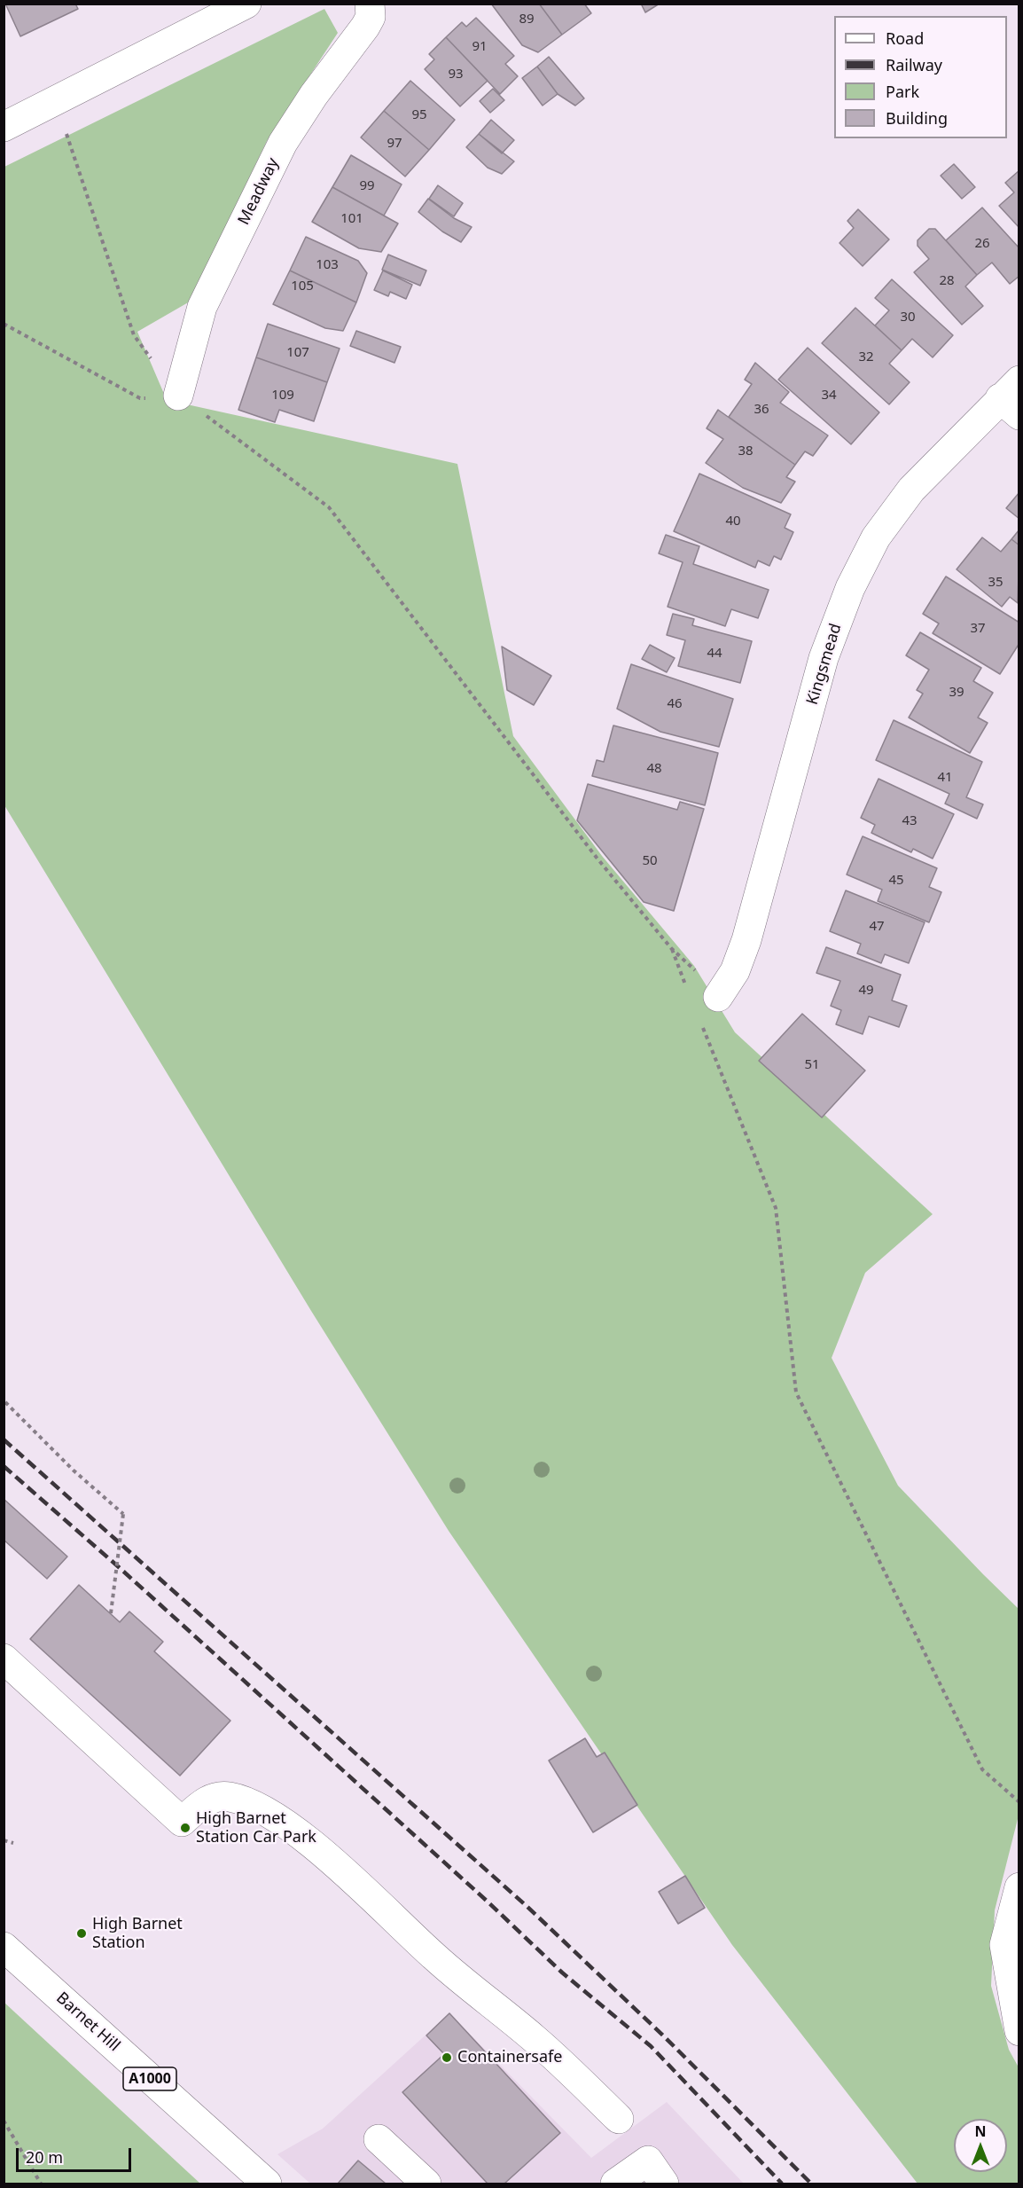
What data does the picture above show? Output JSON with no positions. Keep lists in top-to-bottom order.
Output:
{
  "streets": {
    "street": [
      "Meadway",
      "Kingsmead",
      "Barnet Hill",
      "A1000"
    ]
  },
  "places": ["High Barnet Station Car Park", "High Barnet Station", "Containersafe"],
  "house_numbers": [
    "89",
    "91",
    "93",
    "95",
    "97",
    "99",
    "101",
    "26",
    "103",
    "28",
    "105",
    "30",
    "107",
    "32",
    "109",
    "34",
    "36",
    "38",
    "40",
    "35",
    "37",
    "44",
    "39",
    "46",
    "48",
    "41",
    "43",
    "50",
    "45",
    "47",
    "49",
    "51"
  ],
  "legend": [
    "Road",
    "Railway",
    "Park",
    "Building"
  ],
  "scale_bar": "20 m",
  "north": "top"
}
